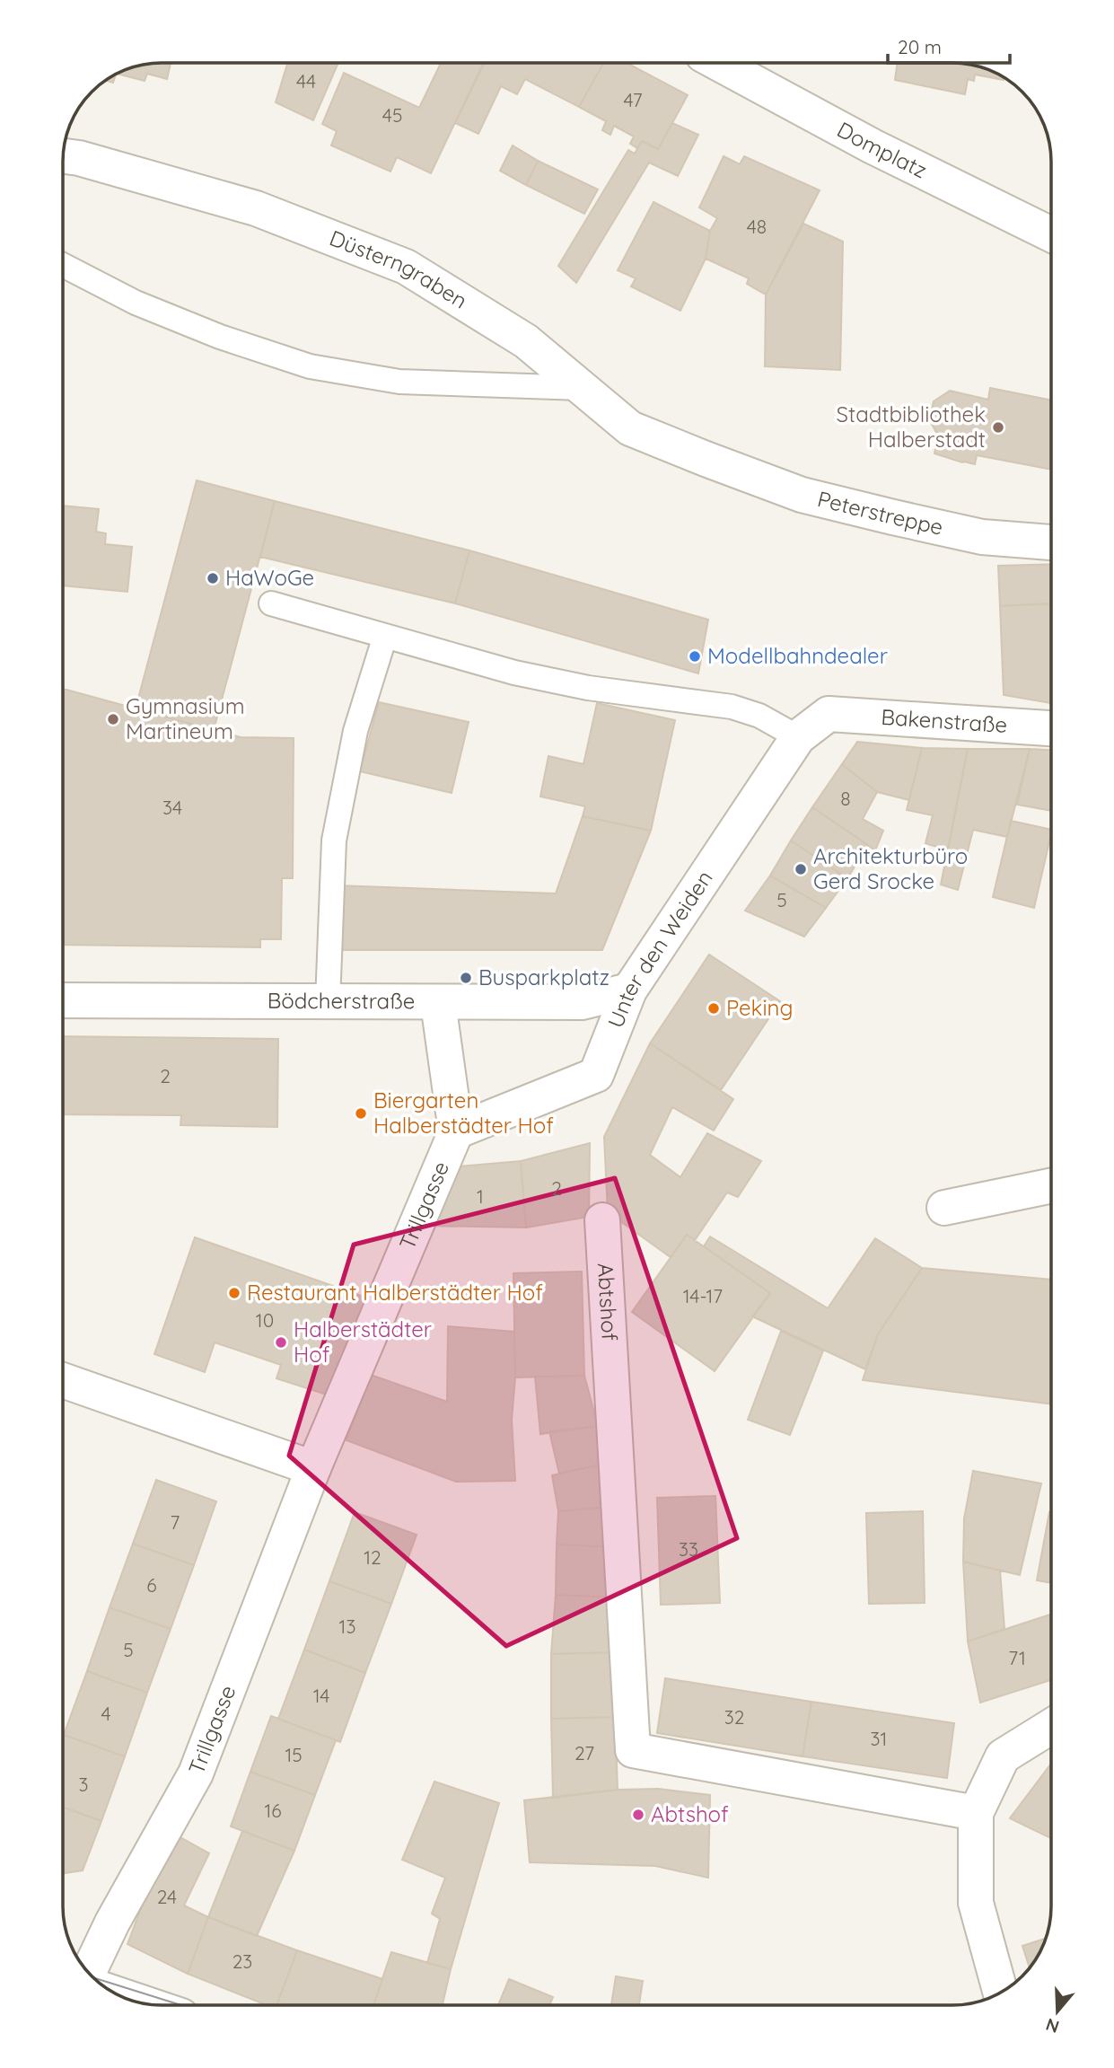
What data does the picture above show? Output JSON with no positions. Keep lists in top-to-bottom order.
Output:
{
  "streets": {
    "street": [
      "Domplatz",
      "Düsterngraben",
      "Peterstreppe",
      "Bakenstraße",
      "Unter den Weiden",
      "Bödcherstraße",
      "Trillgasse",
      "Abtshof"
    ]
  },
  "crossings": [
    ["Düsterngraben", "Peterstreppe"],
    ["Bakenstraße", "Unter den Weiden"],
    ["Unter den Weiden", "Bödcherstraße"],
    ["Unter den Weiden", "Trillgasse"]
  ],
  "places": [
    "Stadtbibliothek Halberstadt",
    "HaWoGe",
    "Modellbahndealer",
    "Gymnasium Martineum",
    "Architekturbüro Gerd Srocke",
    "Busparkplatz",
    "Peking",
    "Biergarten Halberstädter Hof",
    "Restaurant Halberstädter Hof",
    "Halberstädter Hof",
    "Abtshof"
  ],
  "house_numbers": [
    "44",
    "47",
    "45",
    "48",
    "8",
    "34",
    "5",
    "2",
    "2",
    "1",
    "14-17",
    "10",
    "7",
    "33",
    "12",
    "6",
    "13",
    "5",
    "71",
    "14",
    "4",
    "32",
    "31",
    "27",
    "15",
    "3",
    "16",
    "24",
    "23"
  ],
  "scale_bar": "20 m",
  "north": "bottom"
}
